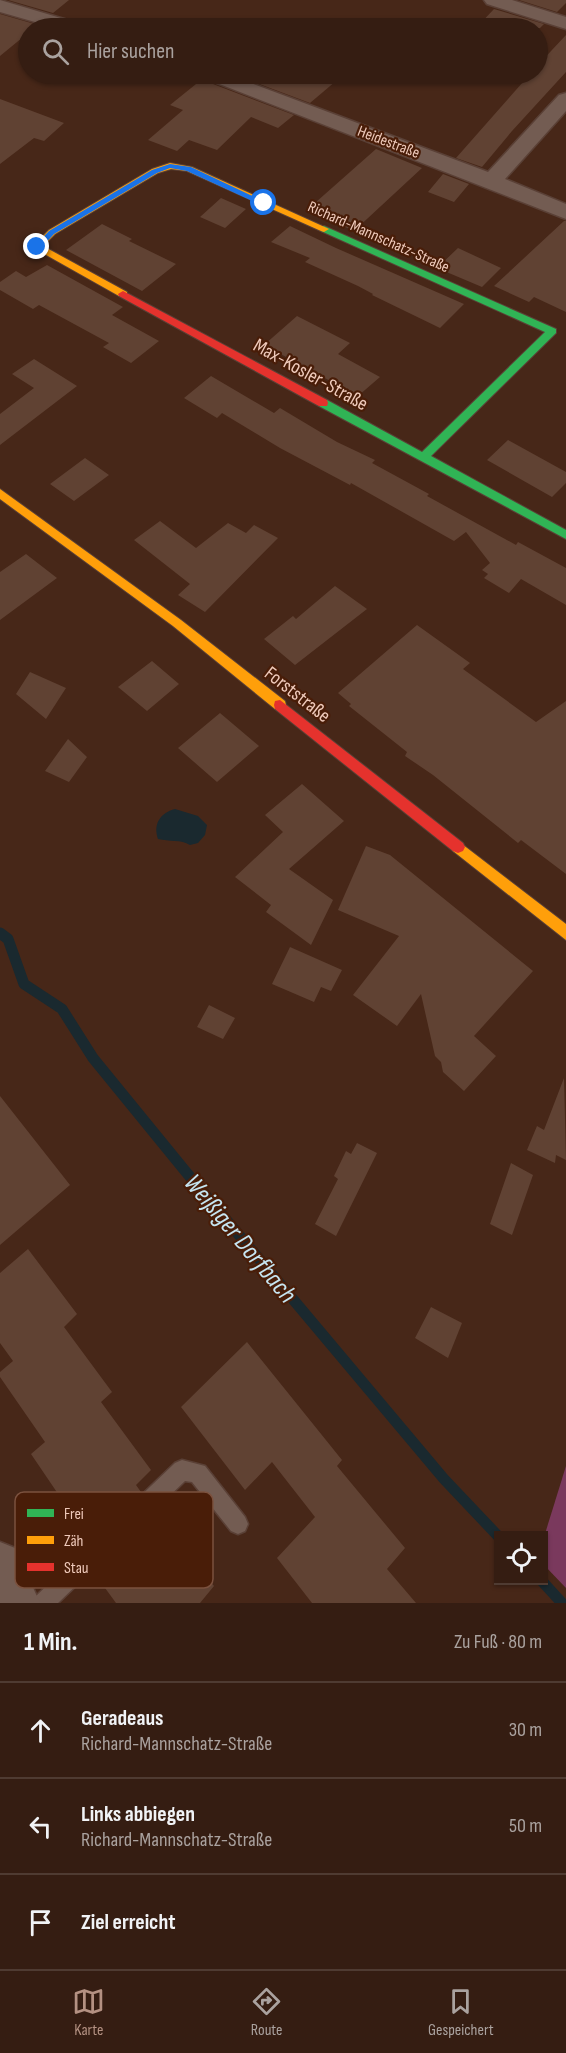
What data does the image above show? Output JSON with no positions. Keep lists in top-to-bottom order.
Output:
{
  "streets": {
    "street": [
      "Heidestraße",
      "Richard-Mannschatz-Straße",
      "Max-Kosler-Straße",
      "Forststraße"
    ]
  },
  "crossings": [
    ["Richard-Mannschatz-Straße", "Max-Kosler-Straße"]
  ],
  "water": ["Weißiger Dorfbach"],
  "legend": ["Frei", "Zäh", "Stau"],
  "page": {
    "search": "Hier suchen",
    "heading": ["1 Min.", "Zu Fuß · 80 m"],
    "list": [
      ["Geradeaus", "Richard-Mannschatz-Straße", "30 m"],
      ["Links abbiegen", "Richard-Mannschatz-Straße", "50 m"],
      "Ziel erreicht"
    ],
    "nav": ["Karte", "Route", "Gespeichert"]
  }
}
